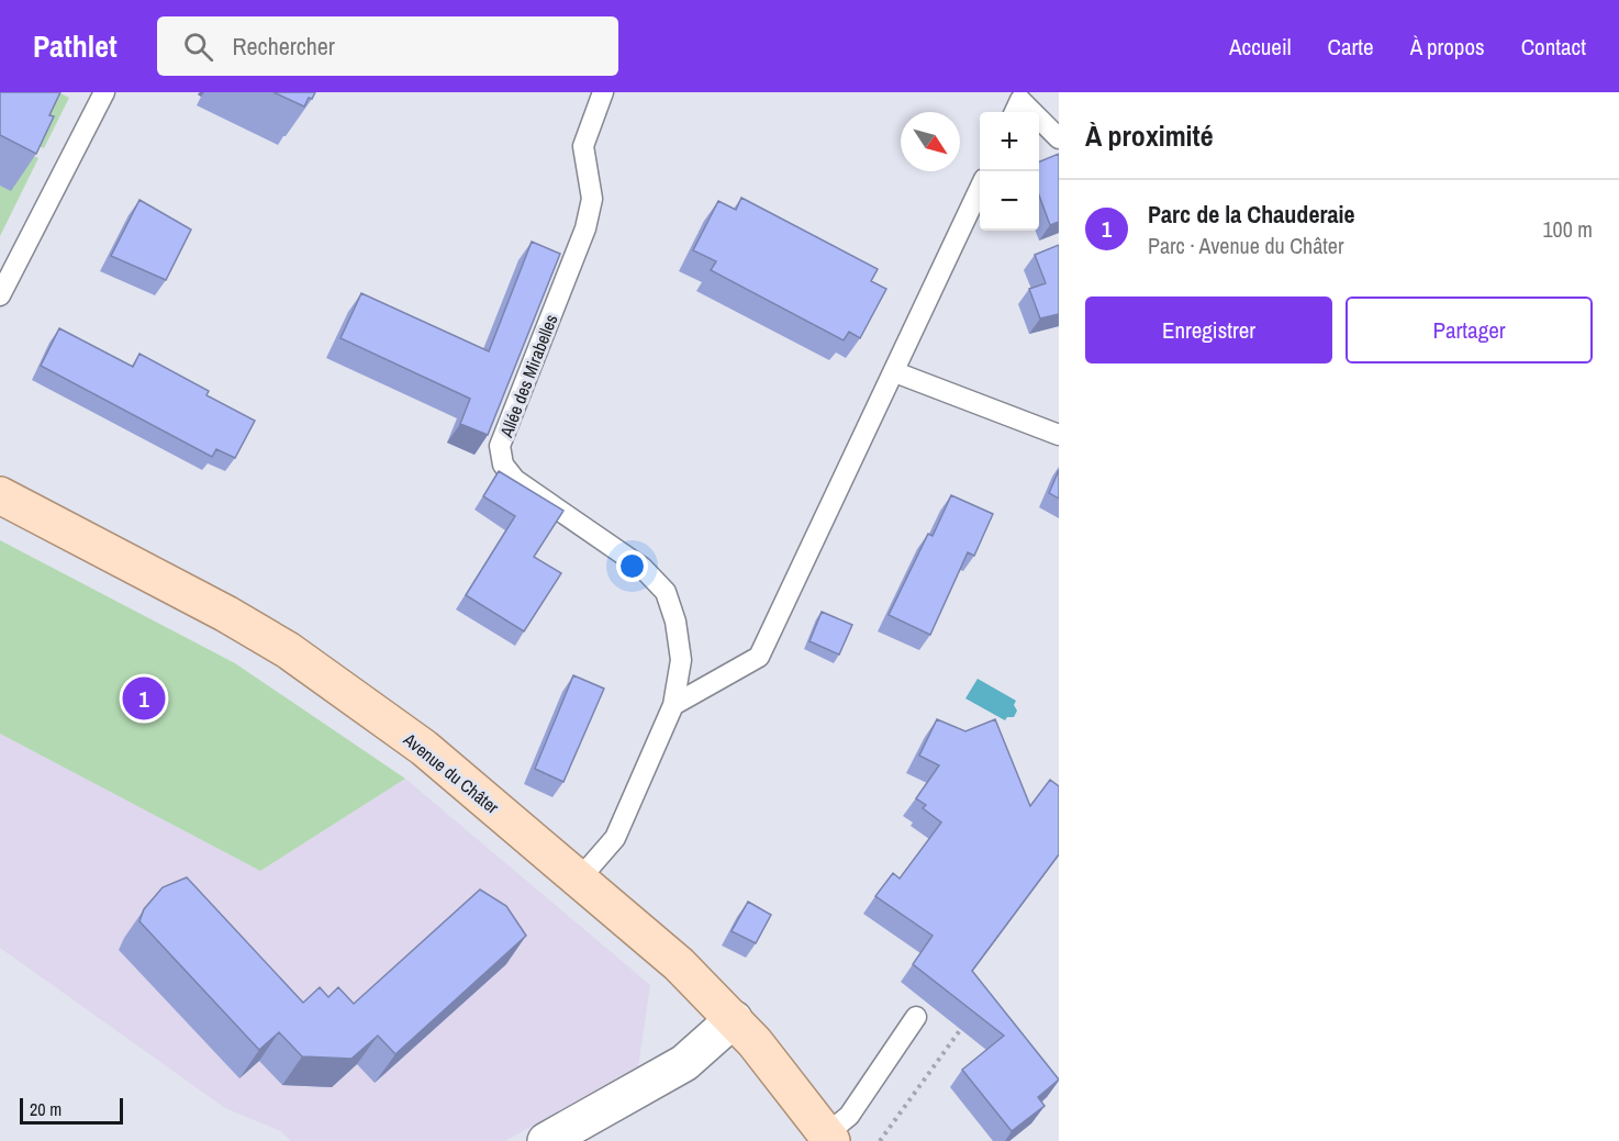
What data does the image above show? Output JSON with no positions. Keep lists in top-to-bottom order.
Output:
{
  "streets": {
    "main road": ["Avenue du Châter"],
    "lane": ["Allée des Mirabelles"]
  },
  "crossings": [
    ["Allée des Mirabelles", "Avenue du Châter"]
  ],
  "scale_bar": "20 m",
  "north": "bottom right",
  "page": {
    "header": "Pathlet",
    "search": "Rechercher",
    "nav": [
      "Accueil",
      "Carte",
      "À propos",
      "Contact"
    ],
    "heading": "À proximité",
    "map_buttons": ["+", "−"],
    "list": [
      {
        "mark": "1",
        "name": "Parc de la Chauderaie",
        "note": "Parc · Avenue du Châter",
        "value": "100 m"
      }
    ],
    "buttons": ["Enregistrer", "Partager"],
    "pins": "1",
    "scale": "20 m"
  }
}
